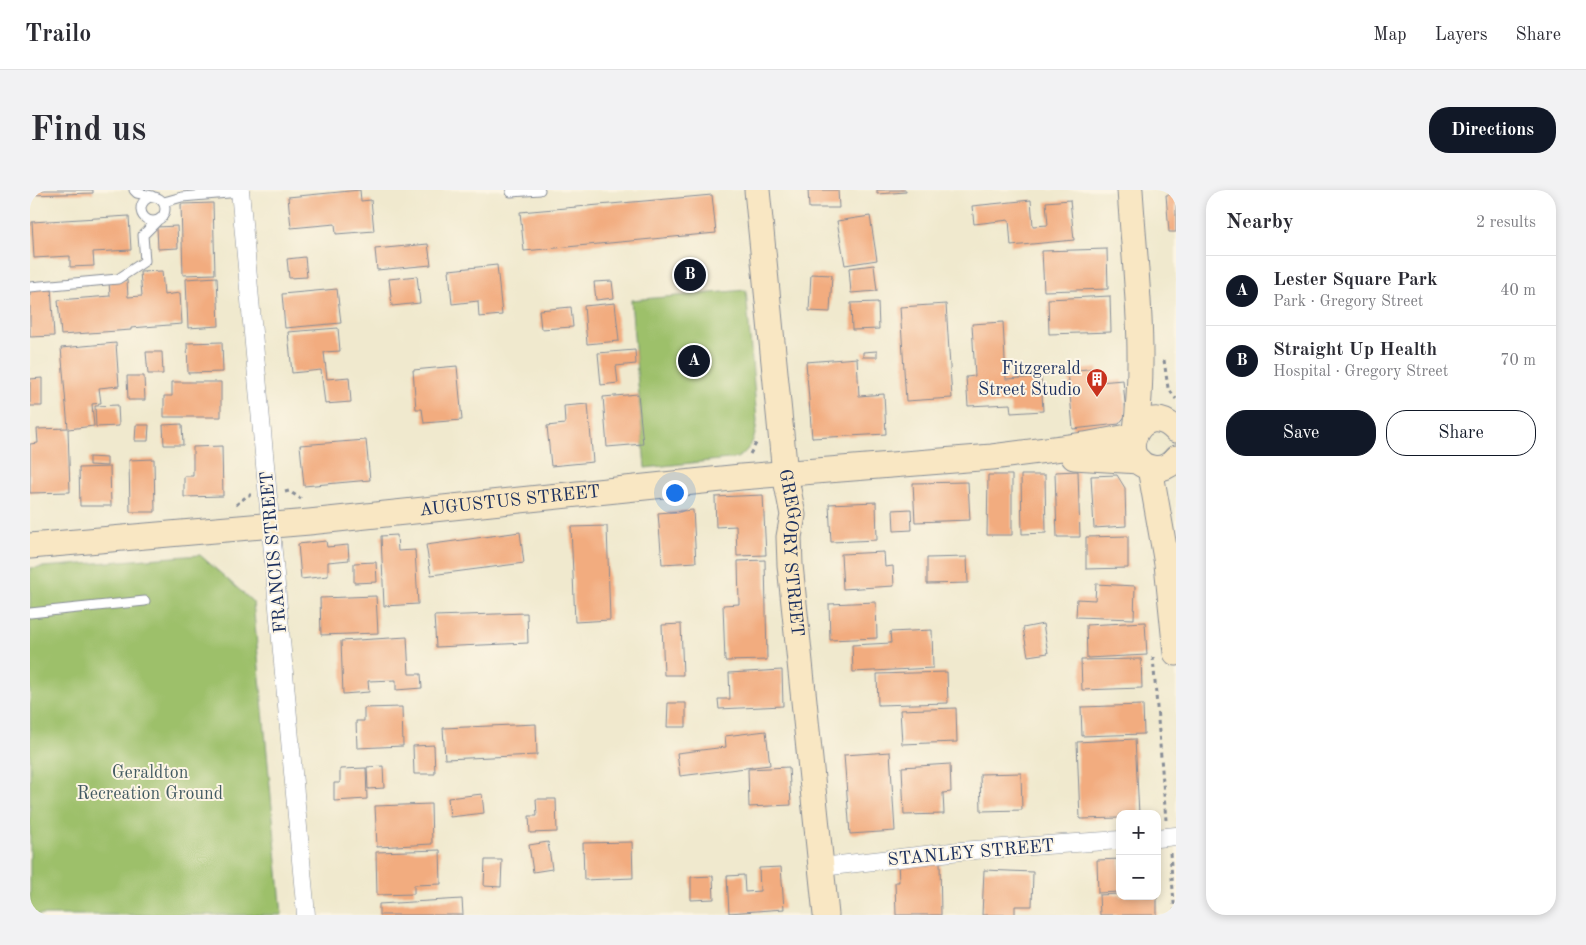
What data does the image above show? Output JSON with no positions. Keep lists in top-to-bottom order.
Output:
{
  "streets": {
    "street": [
      "AUGUSTUS STREET",
      "FRANCIS STREET",
      "GREGORY STREET",
      "STANLEY STREET"
    ]
  },
  "crossings": [
    ["AUGUSTUS STREET", "FRANCIS STREET"],
    ["AUGUSTUS STREET", "GREGORY STREET"],
    ["GREGORY STREET", "STANLEY STREET"]
  ],
  "parks": ["Geraldton Recreation Ground"],
  "places": {
    "building": ["Fitzgerald Street Studio"]
  },
  "page": {
    "header": "Trailo",
    "nav": ["Map", "Layers", "Share"],
    "buttons": [
      "Directions",
      ["Save", "Share"]
    ],
    "title": "Find us",
    "heading": ["Nearby", "2 results"],
    "list": [
      {
        "mark": "A",
        "name": "Lester Square Park",
        "note": "Park · Gregory Street",
        "value": "40 m"
      },
      {
        "mark": "B",
        "name": "Straight Up Health",
        "note": "Hospital · Gregory Street",
        "value": "70 m"
      }
    ],
    "pins": ["B", "A"],
    "map_buttons": ["+", "−"]
  }
}
